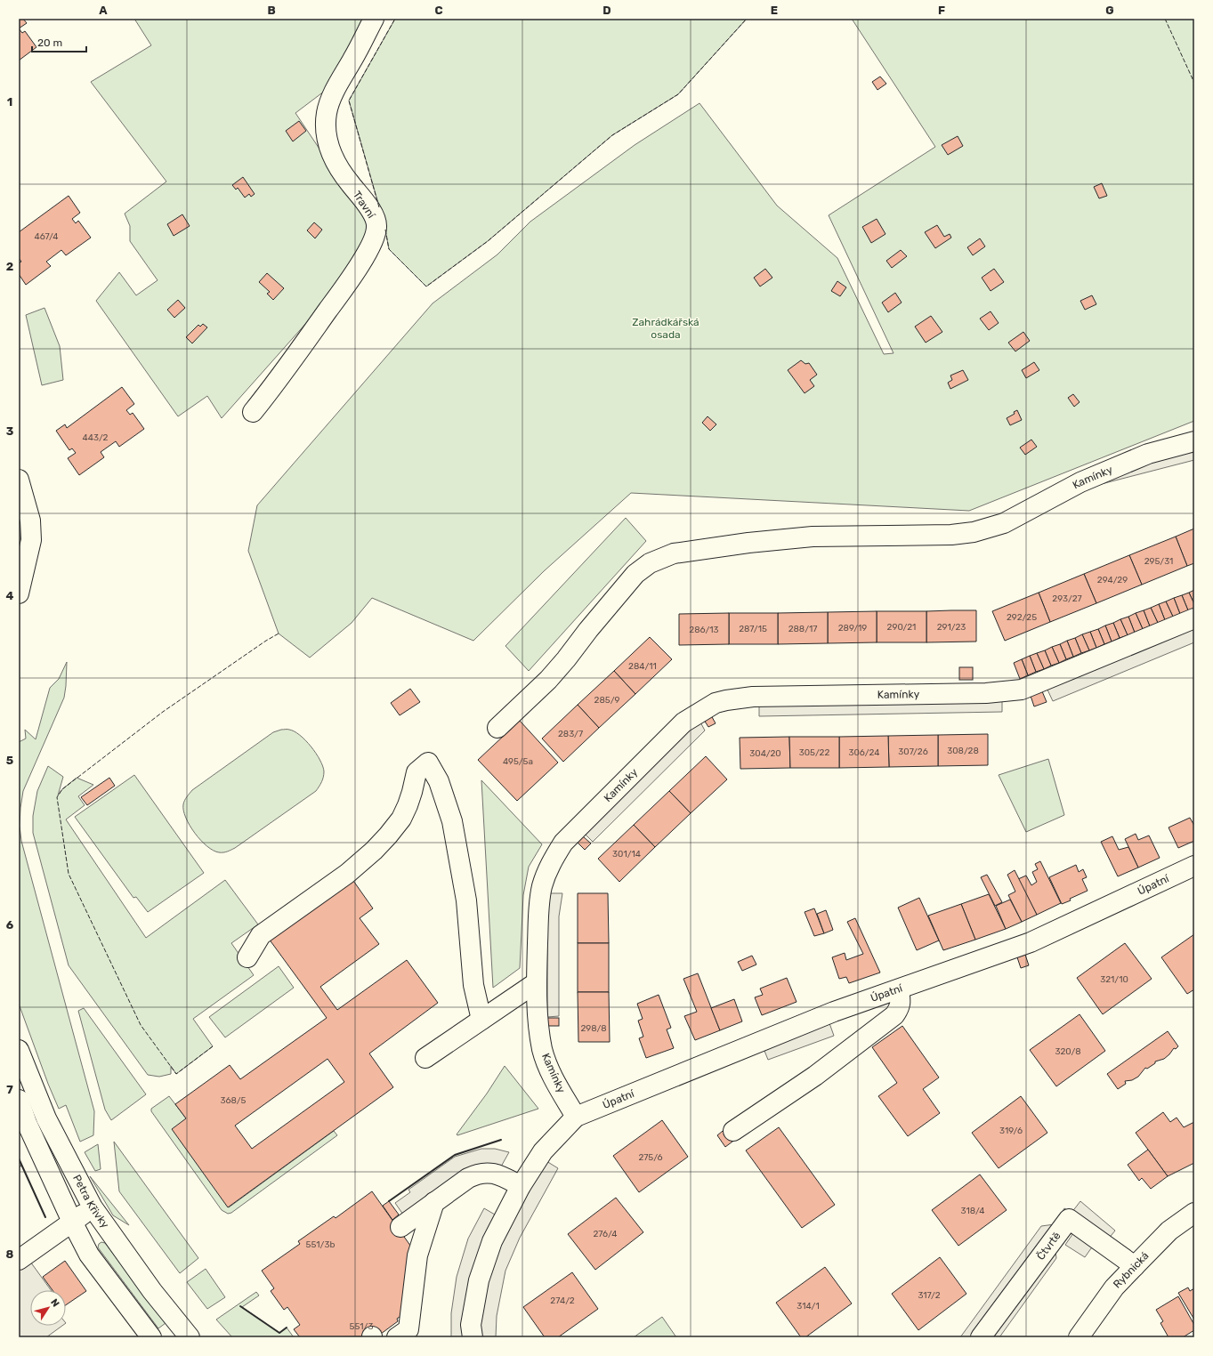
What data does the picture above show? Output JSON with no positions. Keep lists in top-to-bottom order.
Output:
{
  "streets": {
    "street": [
      "Travní",
      "Kamínky",
      "Úpatní",
      "Petra Křivky",
      "Čtvrtě",
      "Rybnická"
    ]
  },
  "crossings": [
    ["Kamínky", "Úpatní"],
    ["Čtvrtě", "Rybnická"]
  ],
  "parks": ["Zahrádkářská osada"],
  "house_numbers": [
    "467/4",
    "443/2",
    "295/31",
    "294/29",
    "293/27",
    "292/25",
    "290/21",
    "291/23",
    "289/19",
    "287/15",
    "288/17",
    "286/13",
    "284/11",
    "285/9",
    "283/7",
    "308/28",
    "307/26",
    "305/22",
    "306/24",
    "304/20",
    "495/5a",
    "301/14",
    "321/10",
    "298/8",
    "320/8",
    "368/5",
    "319/6",
    "275/6",
    "318/4",
    "276/4",
    "551/3b",
    "317/2",
    "274/2",
    "314/1",
    "551/3"
  ],
  "scale_bar": "20 m",
  "north": "top right",
  "grid": {
    "columns": [
      "A",
      "B",
      "C",
      "D",
      "E",
      "F",
      "G"
    ],
    "rows": [
      "1",
      "2",
      "3",
      "4",
      "5",
      "6",
      "7",
      "8"
    ]
  }
}
